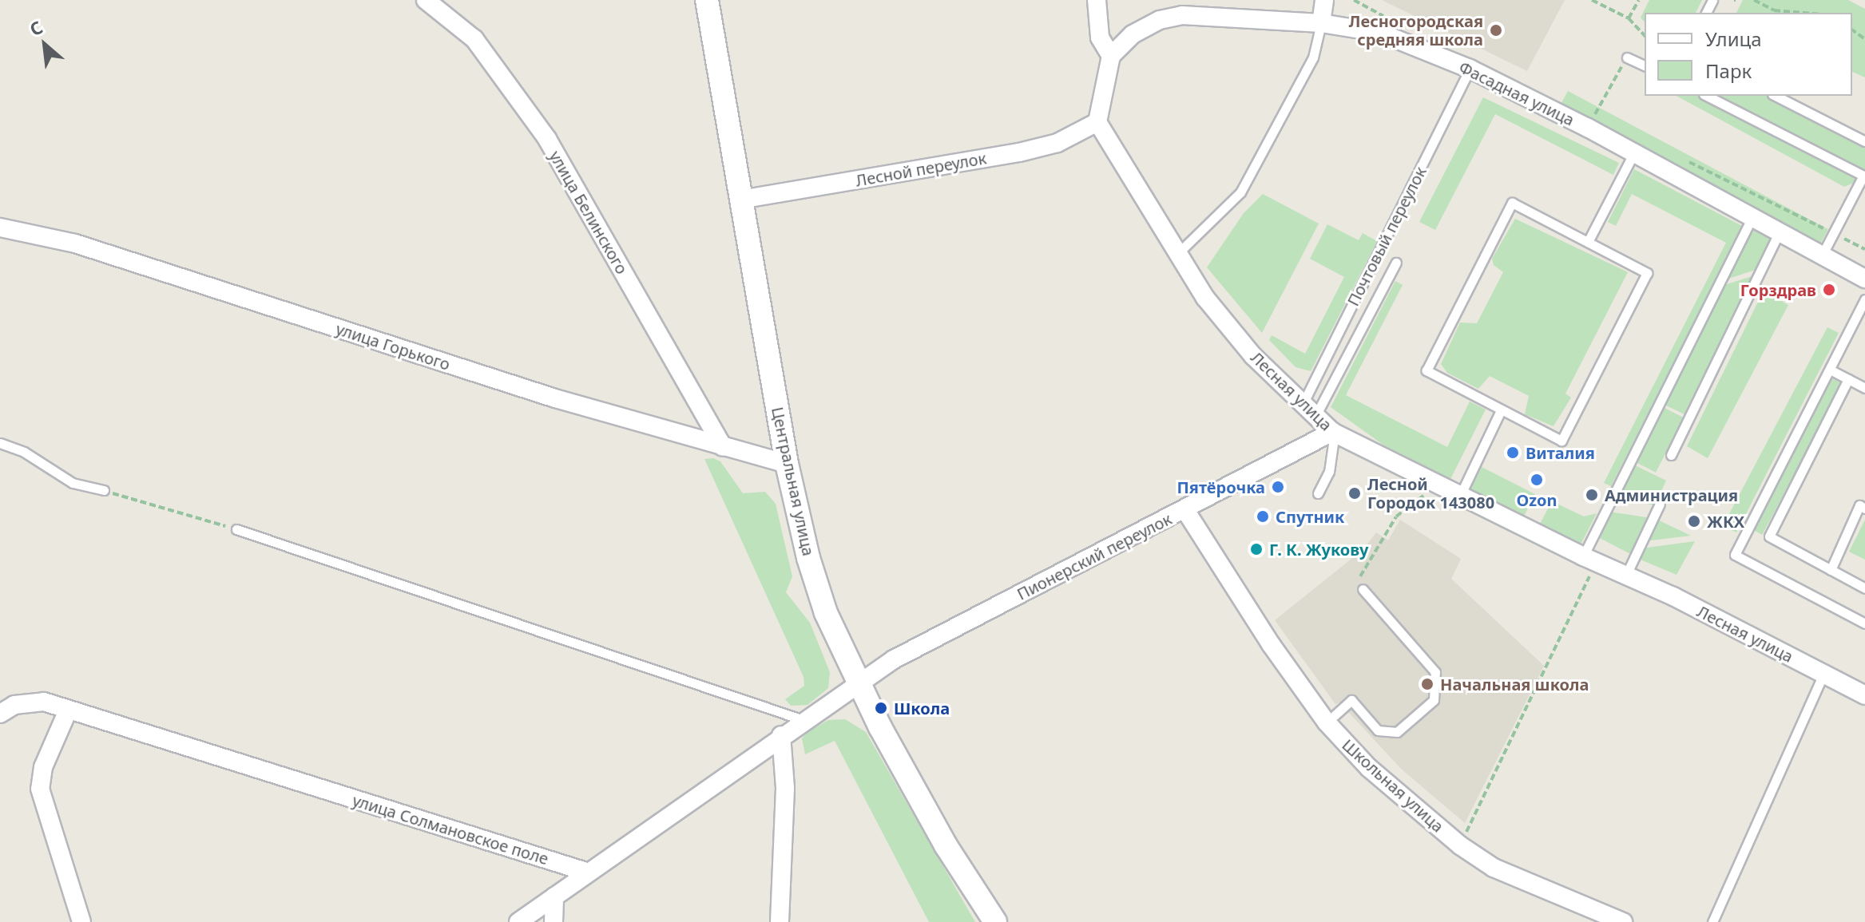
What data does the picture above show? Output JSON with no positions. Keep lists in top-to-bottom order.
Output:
{
  "streets": {
    "street": [
      "Фасадная улица",
      "Лесной переулок",
      "улица Белинского",
      "улица Горького",
      "Лесная улица",
      "Центральная улица",
      "Пионерский переулок",
      "Школьная улица",
      "улица Солмановское поле"
    ],
    "lane": ["Почтовый переулок"]
  },
  "crossings": [
    ["Фасадная улица", "Почтовый переулок"],
    ["Лесной переулок", "Лесная улица"],
    ["Лесной переулок", "Центральная улица"],
    ["улица Белинского", "улица Горького"],
    ["Почтовый переулок", "Лесная улица"],
    ["улица Горького", "Центральная улица"],
    ["Лесная улица", "Пионерский переулок"],
    ["Центральная улица", "Пионерский переулок"],
    ["Пионерский переулок", "Школьная улица"]
  ],
  "places": [
    "Лесногородская средняя школа",
    "Горздрав",
    "Виталия",
    "Ozon",
    "Пятёрочка",
    "Лесной Городок 143080",
    "Администрация",
    "Спутник",
    "ЖКХ",
    "Г. К. Жукову",
    "Начальная школа",
    "Школа"
  ],
  "legend": ["Улица", "Парк"],
  "north": "top left"
}
